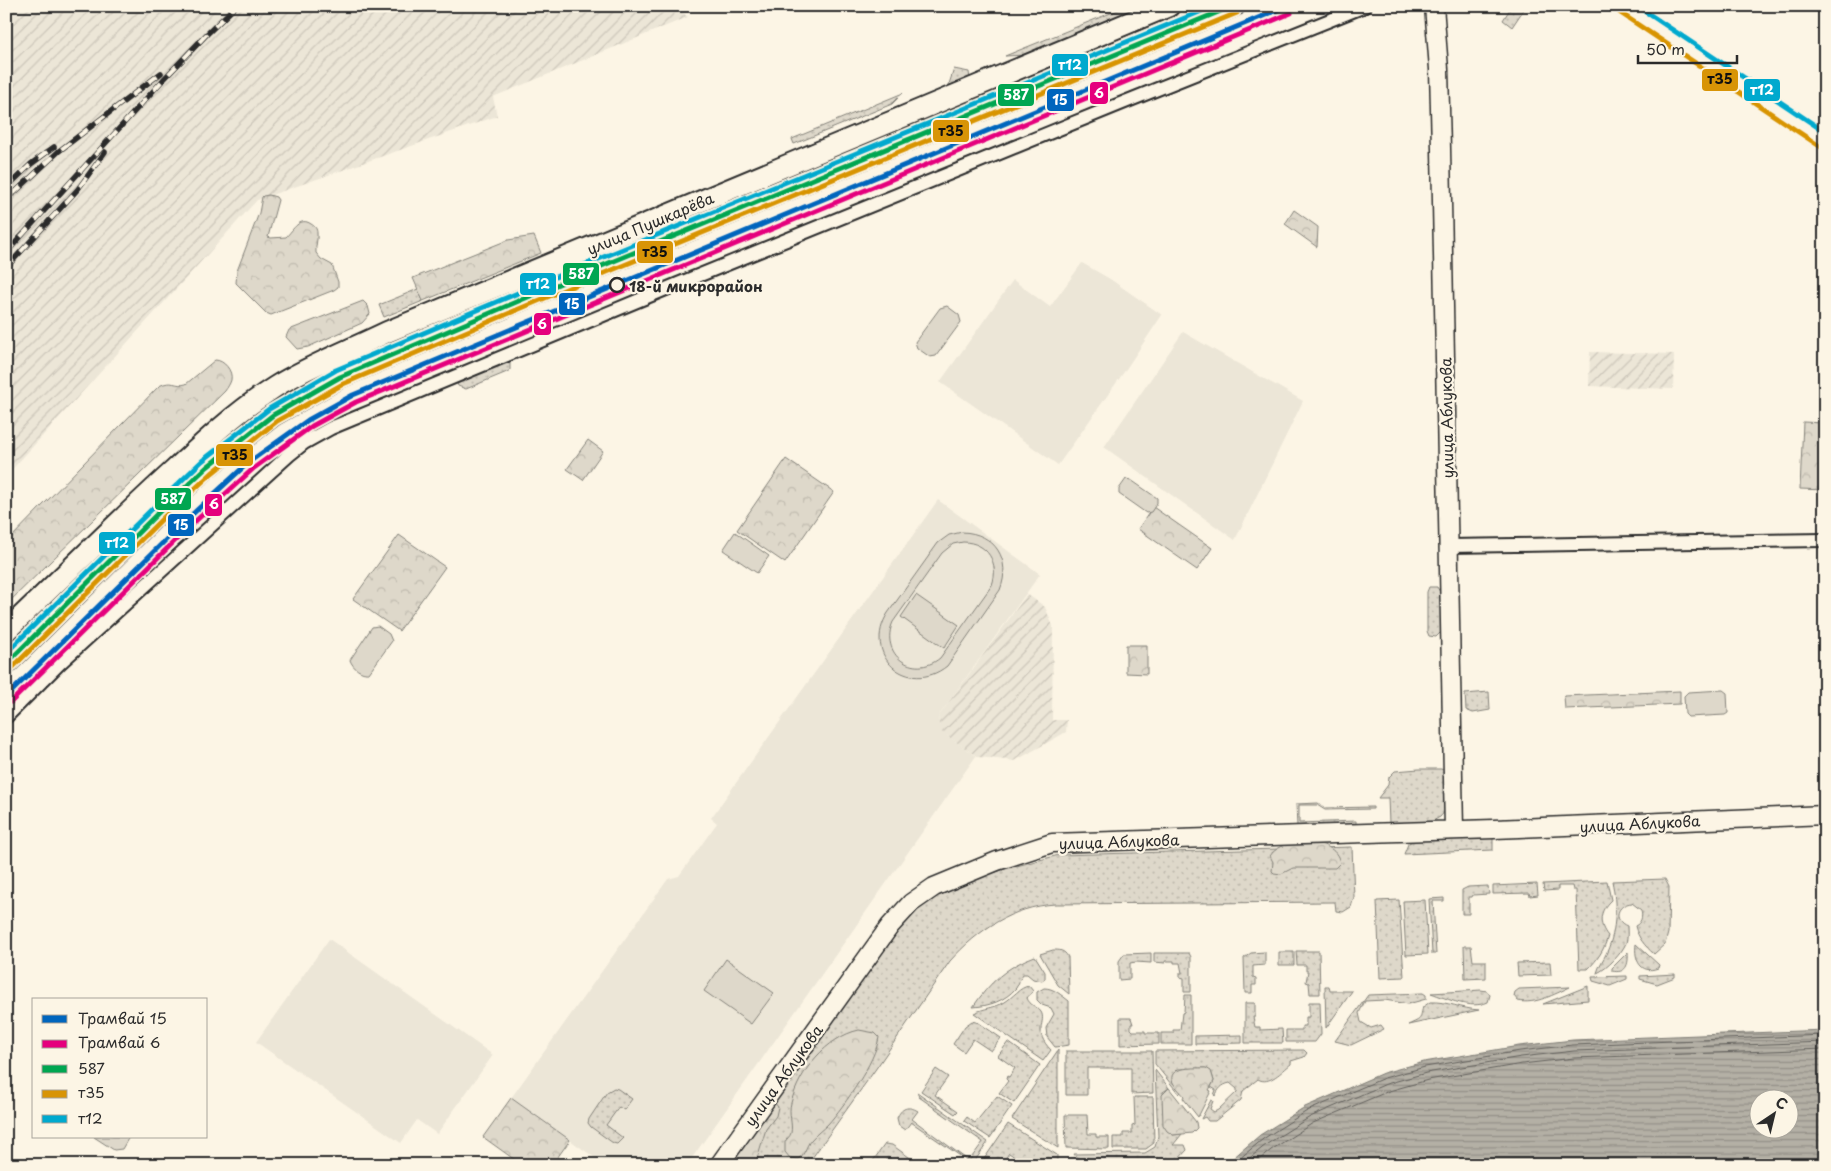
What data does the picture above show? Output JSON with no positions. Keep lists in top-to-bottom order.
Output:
{
  "streets": {
    "main road": ["улица Пушкарёва"],
    "street": ["улица Аблукова"]
  },
  "places": ["18-й микрорайон"],
  "lines": [
    "tram line 15",
    "transit line 587",
    "transit line т12",
    "transit line т35",
    "tram line 6"
  ],
  "legend": [
    "Трамвай 15",
    "Трамвай 6",
    "587",
    "т35",
    "т12"
  ],
  "scale_bar": "50 m",
  "north": "top right"
}
